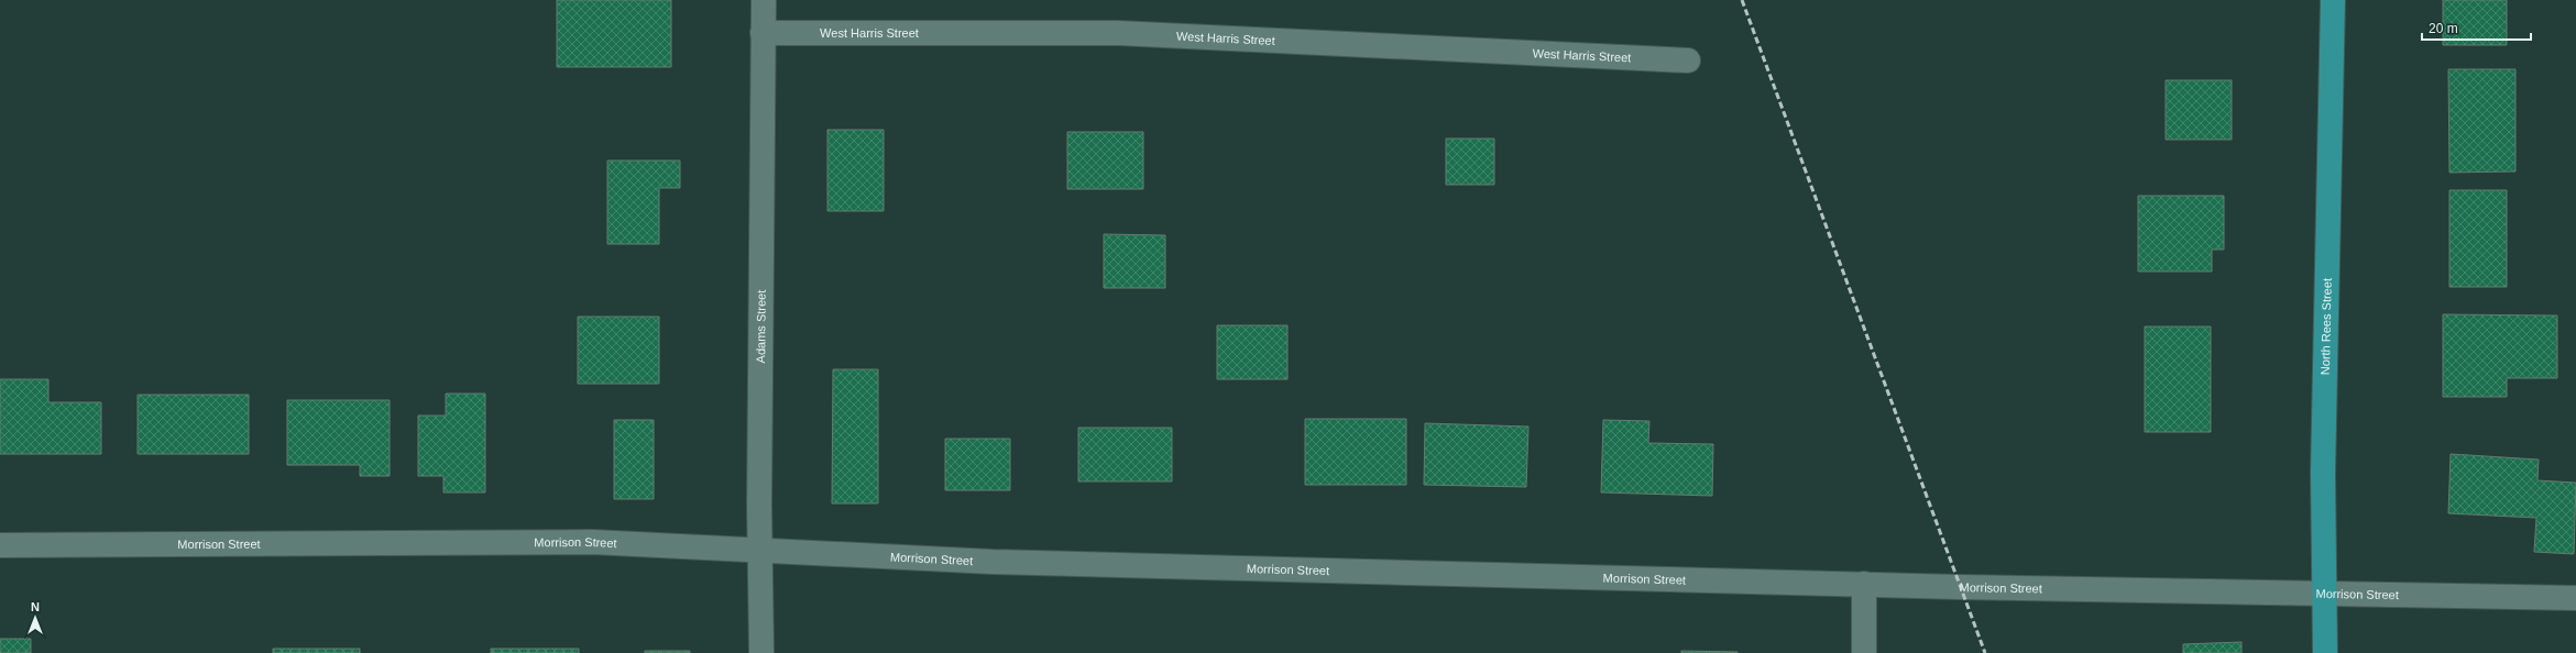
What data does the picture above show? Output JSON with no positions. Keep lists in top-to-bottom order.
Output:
{
  "streets": {
    "main road": ["North Rees Street"],
    "street": ["West Harris Street", "Adams Street", "Morrison Street"]
  },
  "crossings": [
    ["West Harris Street", "Adams Street"],
    ["Adams Street", "Morrison Street"],
    ["North Rees Street", "Morrison Street"]
  ],
  "scale_bar": "20 m",
  "north": "top"
}
